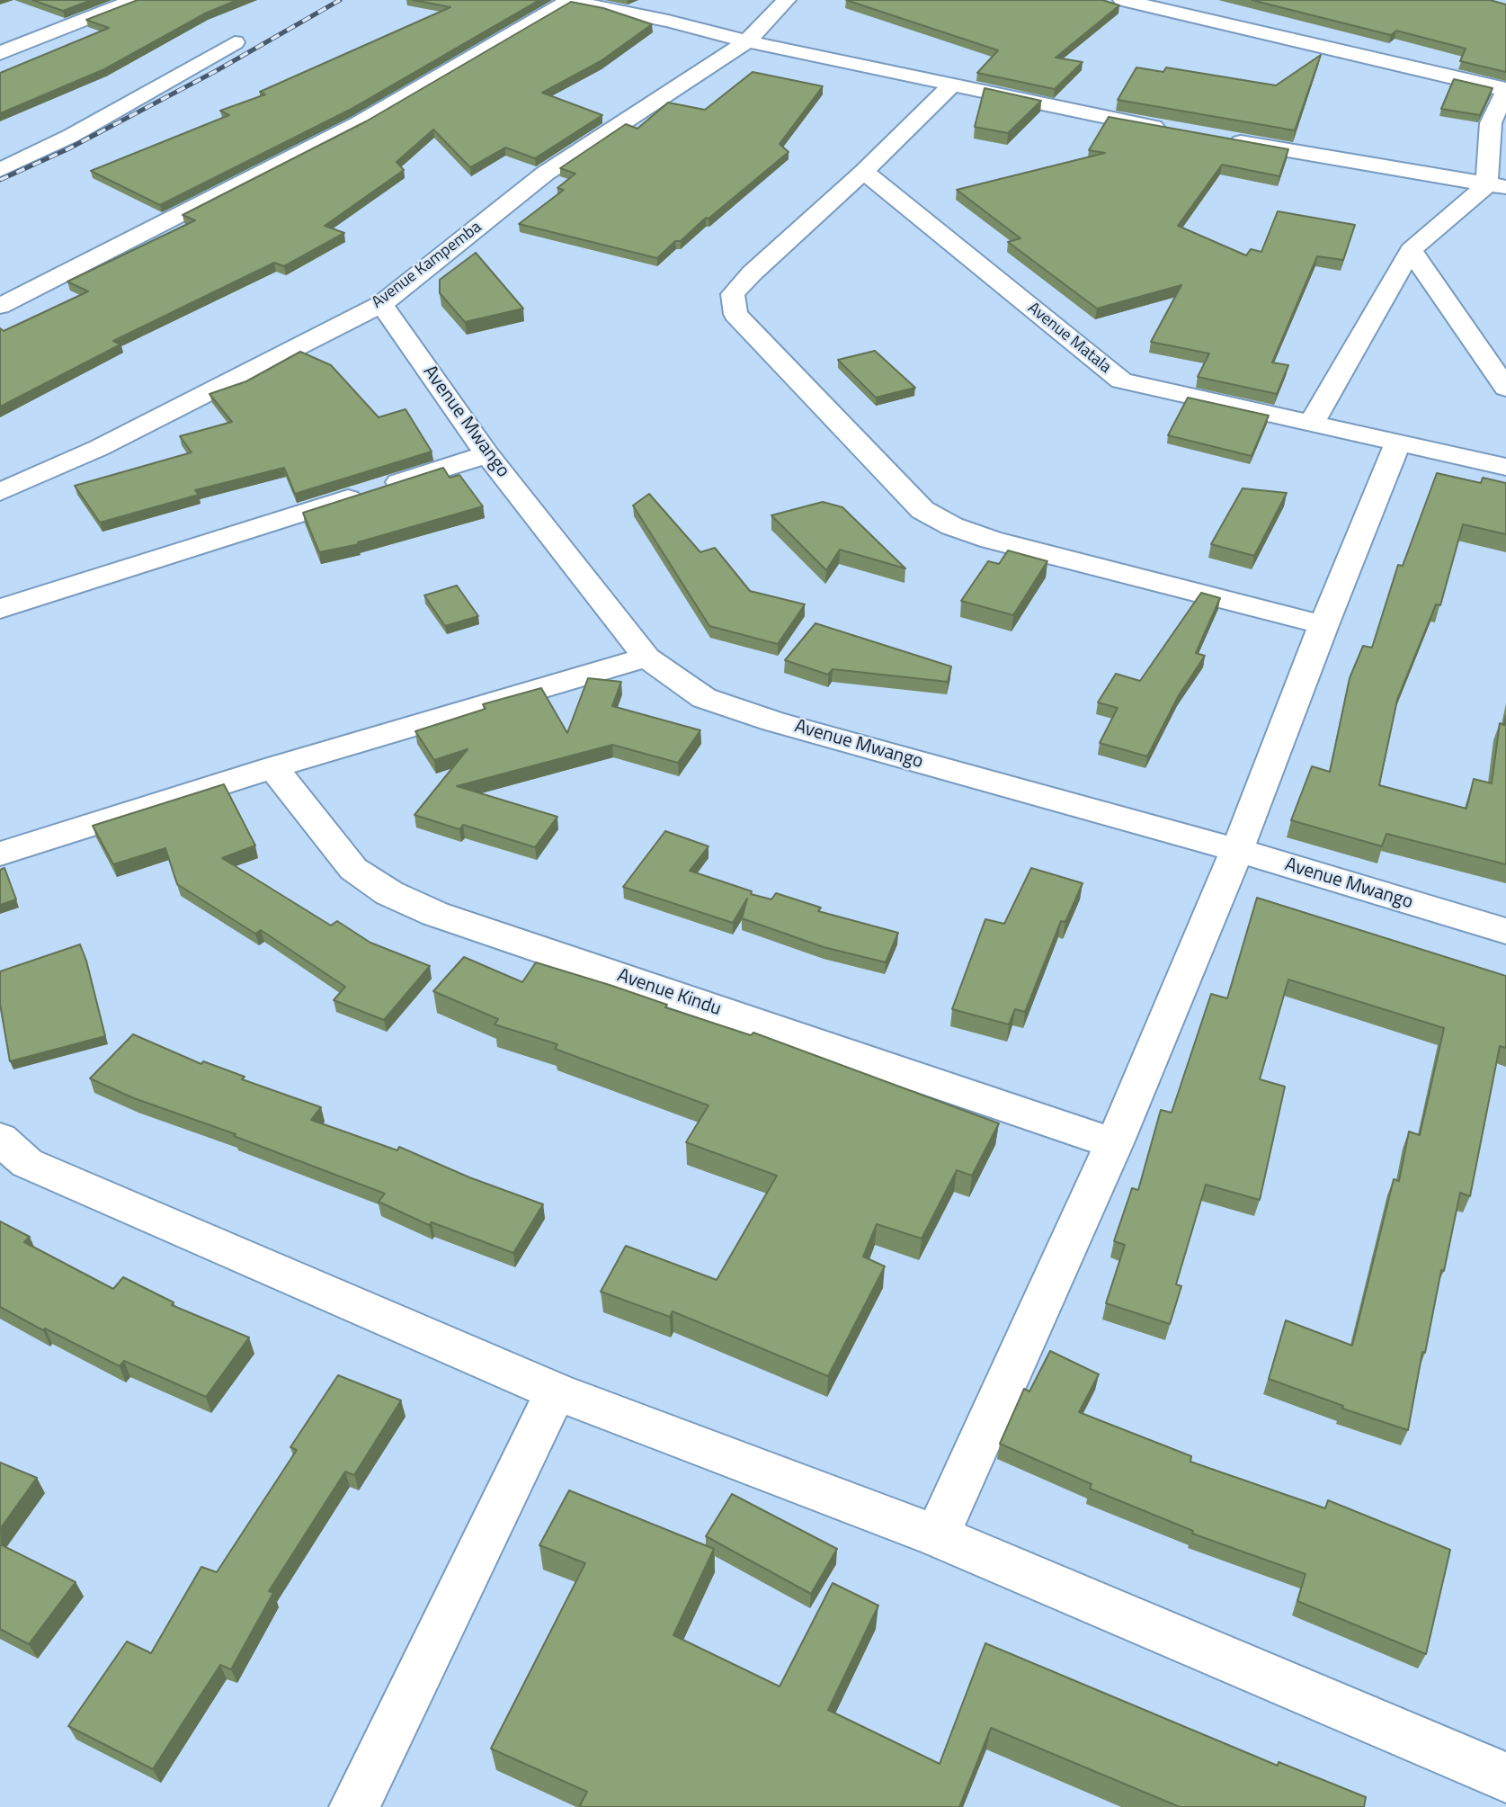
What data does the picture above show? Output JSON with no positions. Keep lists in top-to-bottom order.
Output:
{
  "streets": {
    "street": [
      "Avenue Kampemba",
      "Avenue Matala",
      "Avenue Mwango",
      "Avenue Kindu"
    ]
  },
  "crossings": [
    ["Avenue Kampemba", "Avenue Mwango"]
  ]
}
